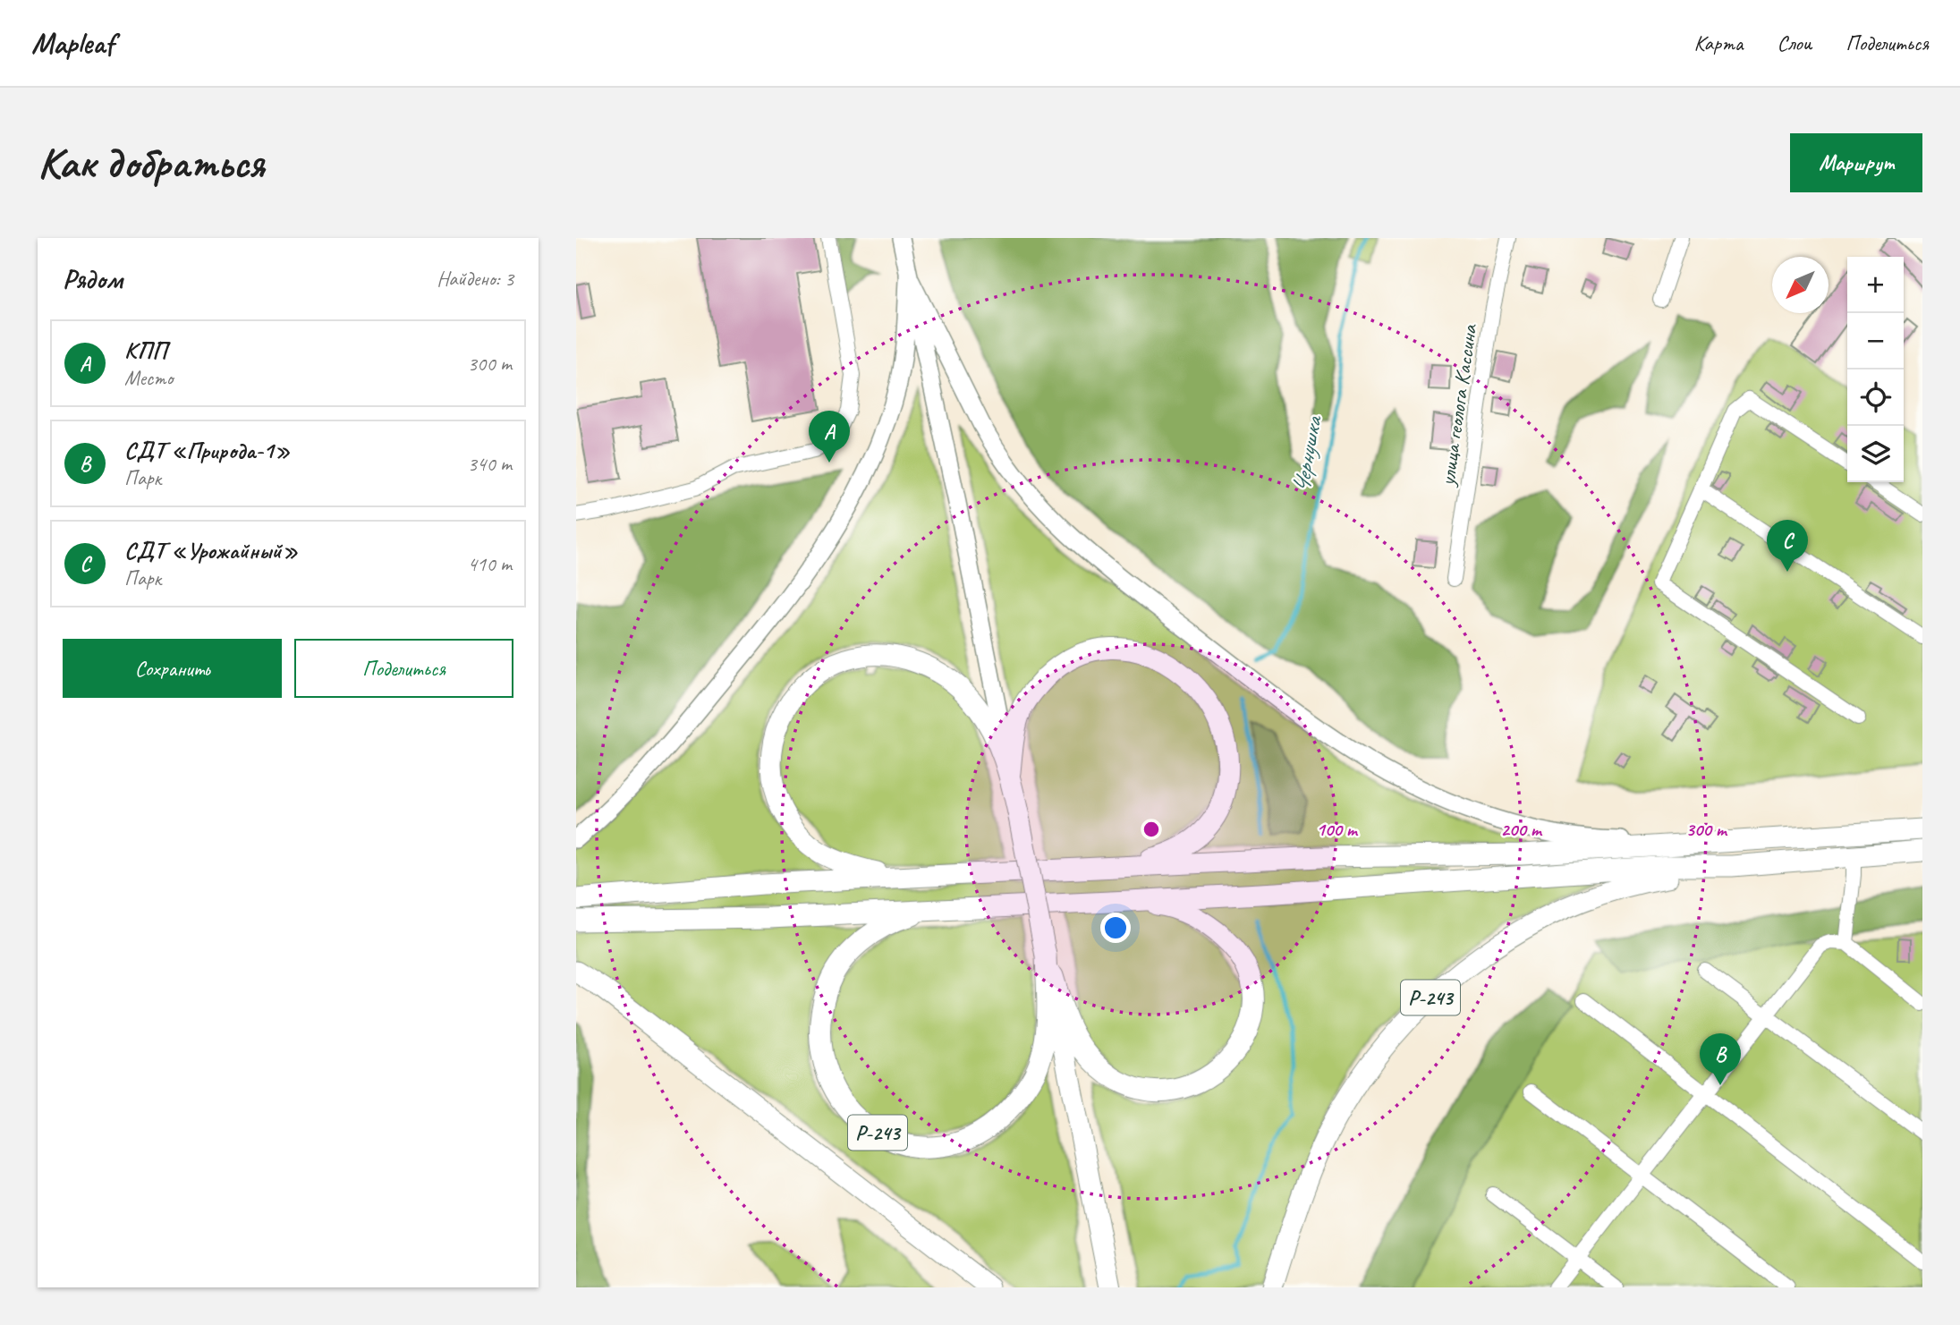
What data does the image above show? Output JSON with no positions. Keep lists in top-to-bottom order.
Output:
{
  "streets": {
    "highway": ["Р-243"],
    "street": ["улица геолога Кассина"]
  },
  "water": ["Чернушка"],
  "north": "bottom left",
  "page": {
    "header": "Mapleaf",
    "nav": ["Карта", "Слои", "Поделиться"],
    "buttons": [
      "Маршрут",
      ["Сохранить", "Поделиться"]
    ],
    "title": "Как добраться",
    "heading": ["Рядом", "Найдено: 3"],
    "map_buttons": ["+", "−"],
    "list": [
      {
        "mark": "A",
        "name": "КПП",
        "note": "Место",
        "value": "300 m"
      },
      {
        "mark": "B",
        "name": "СДТ «Природа-1»",
        "note": "Парк",
        "value": "340 m"
      },
      {
        "mark": "C",
        "name": "СДТ «Урожайный»",
        "note": "Парк",
        "value": "410 m"
      }
    ],
    "pins": ["A", "C", "B"]
  },
  "rings": ["100 m", "200 m", "300 m"]
}
